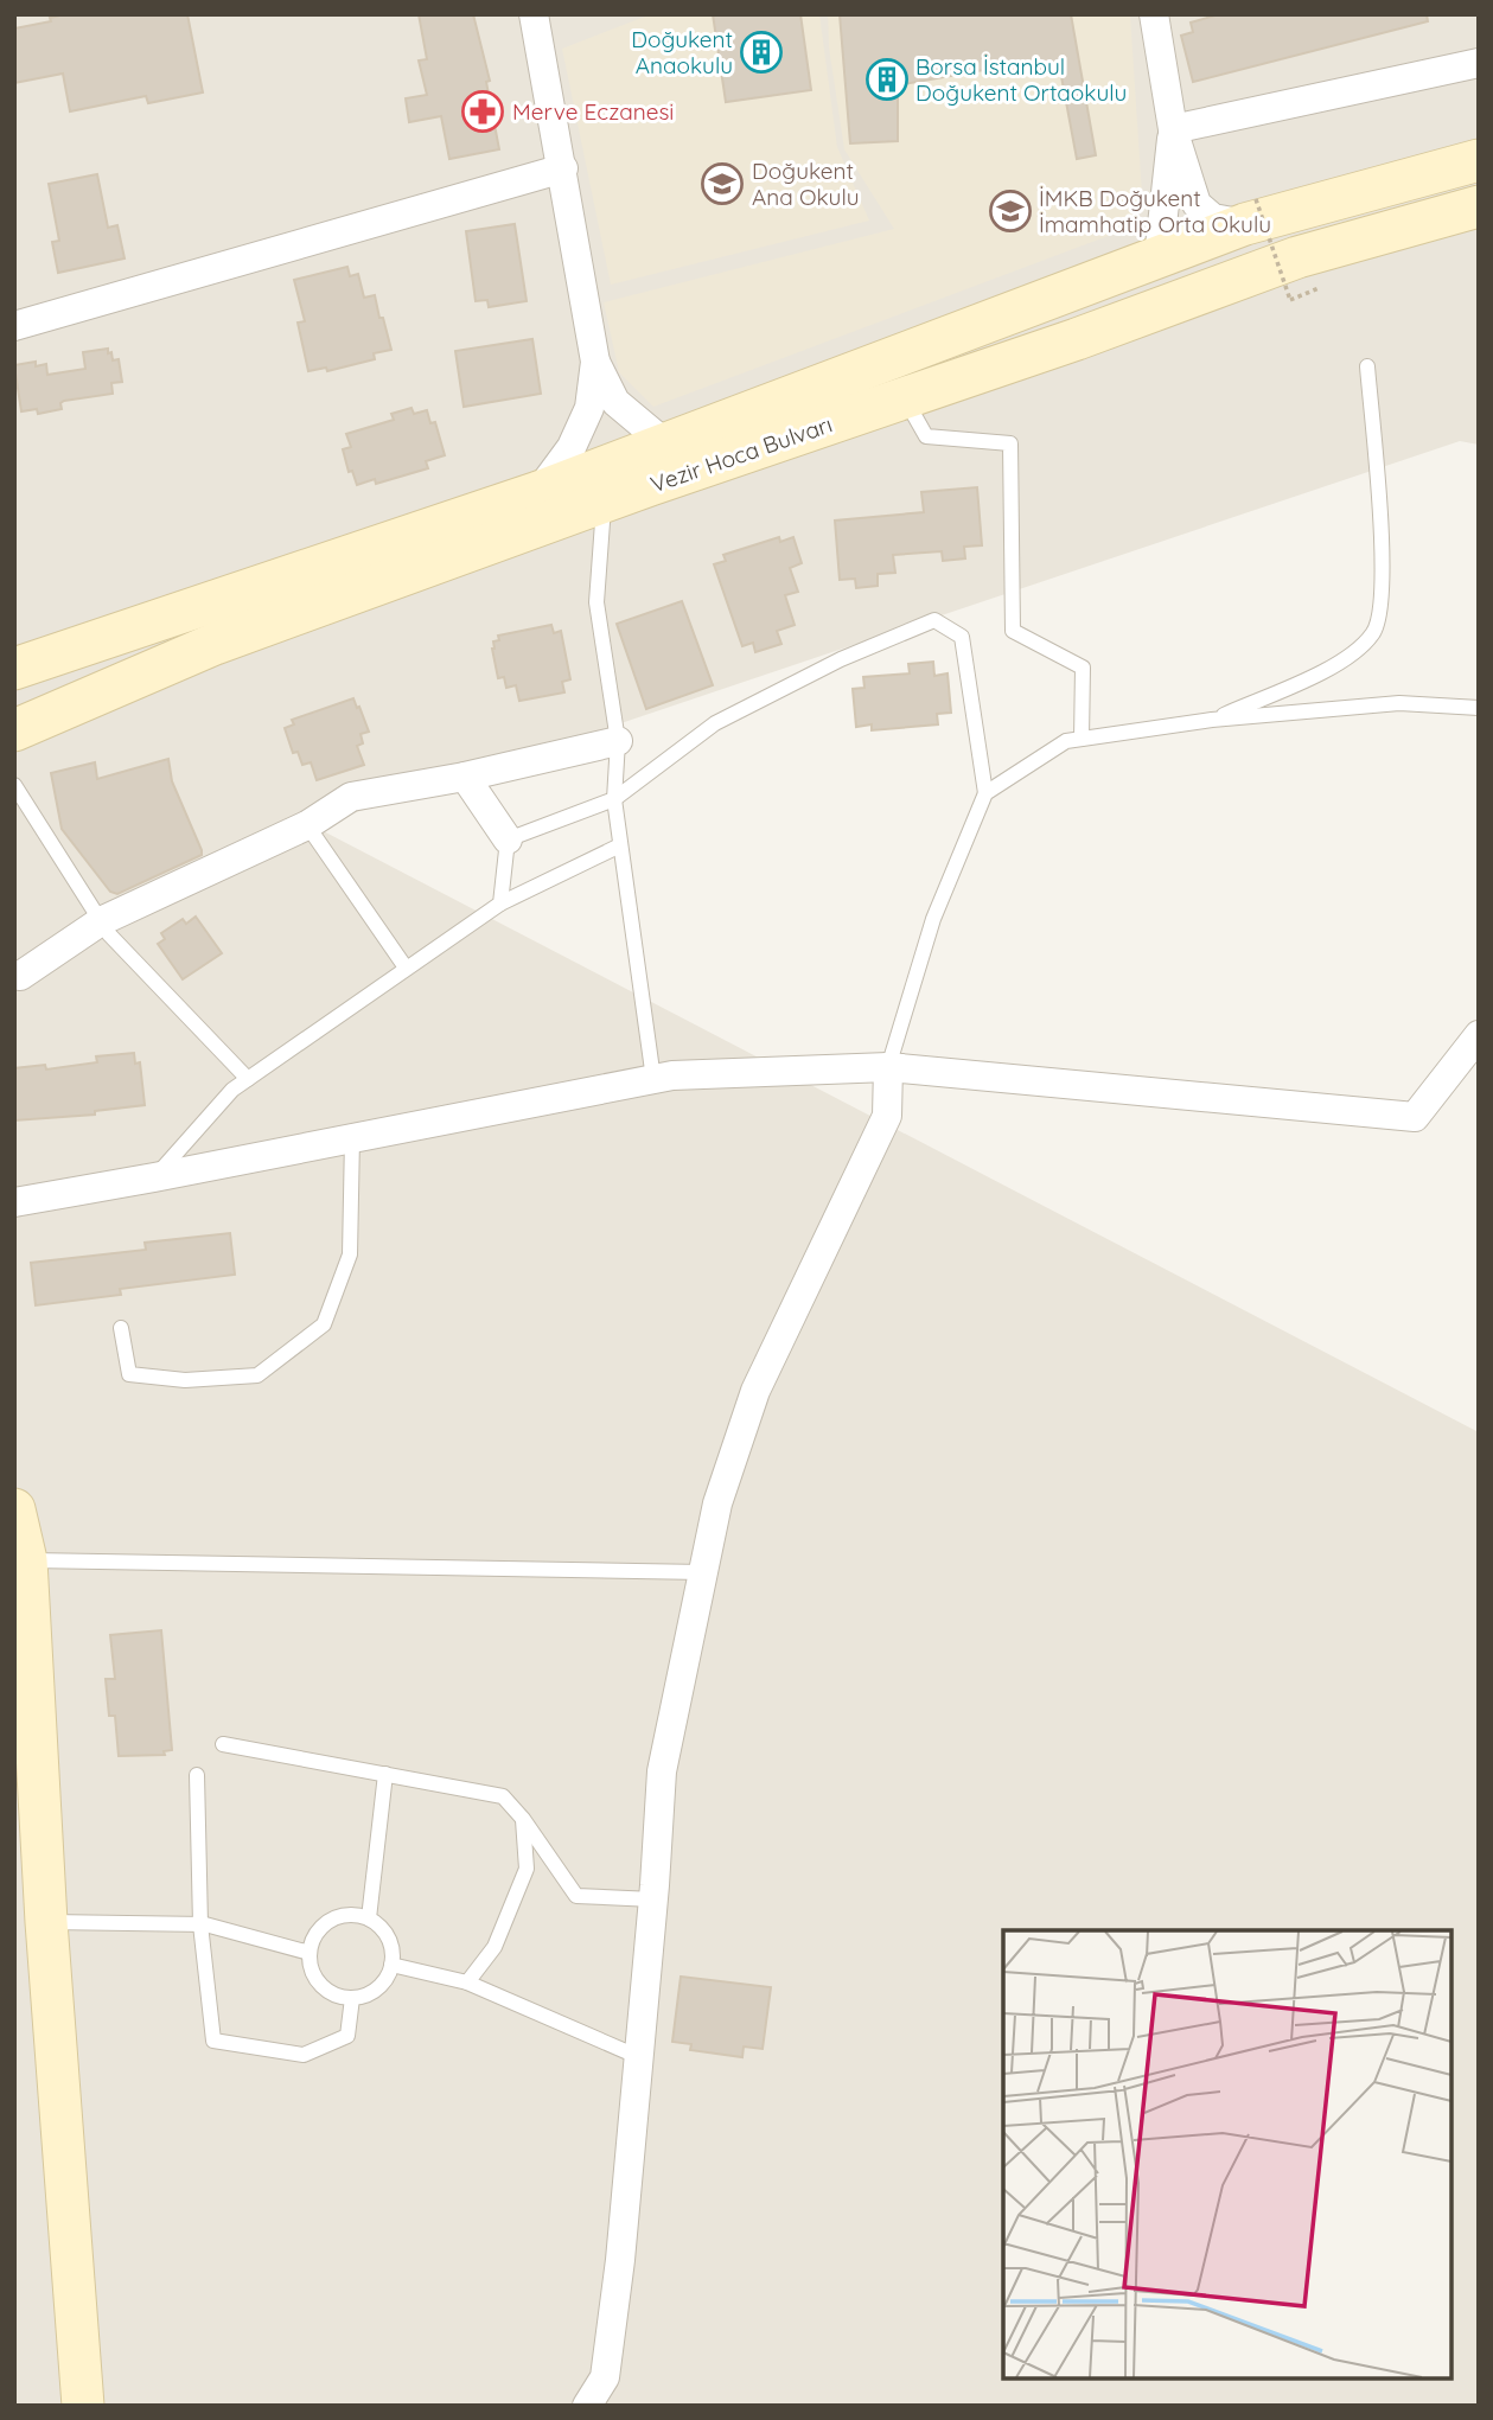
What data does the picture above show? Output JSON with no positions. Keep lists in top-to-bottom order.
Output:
{
  "streets": {
    "main road": ["Vezir Hoca Bulvarı"]
  },
  "places": {
    "building": ["Doğukent Anaokulu", "Borsa İstanbul Doğukent Ortaokulu"],
    "pharmacy": ["Merve Eczanesi"],
    "school or university": ["Doğukent Ana Okulu", "İMKB Doğukent İmamhatip Orta Okulu"]
  }
}
